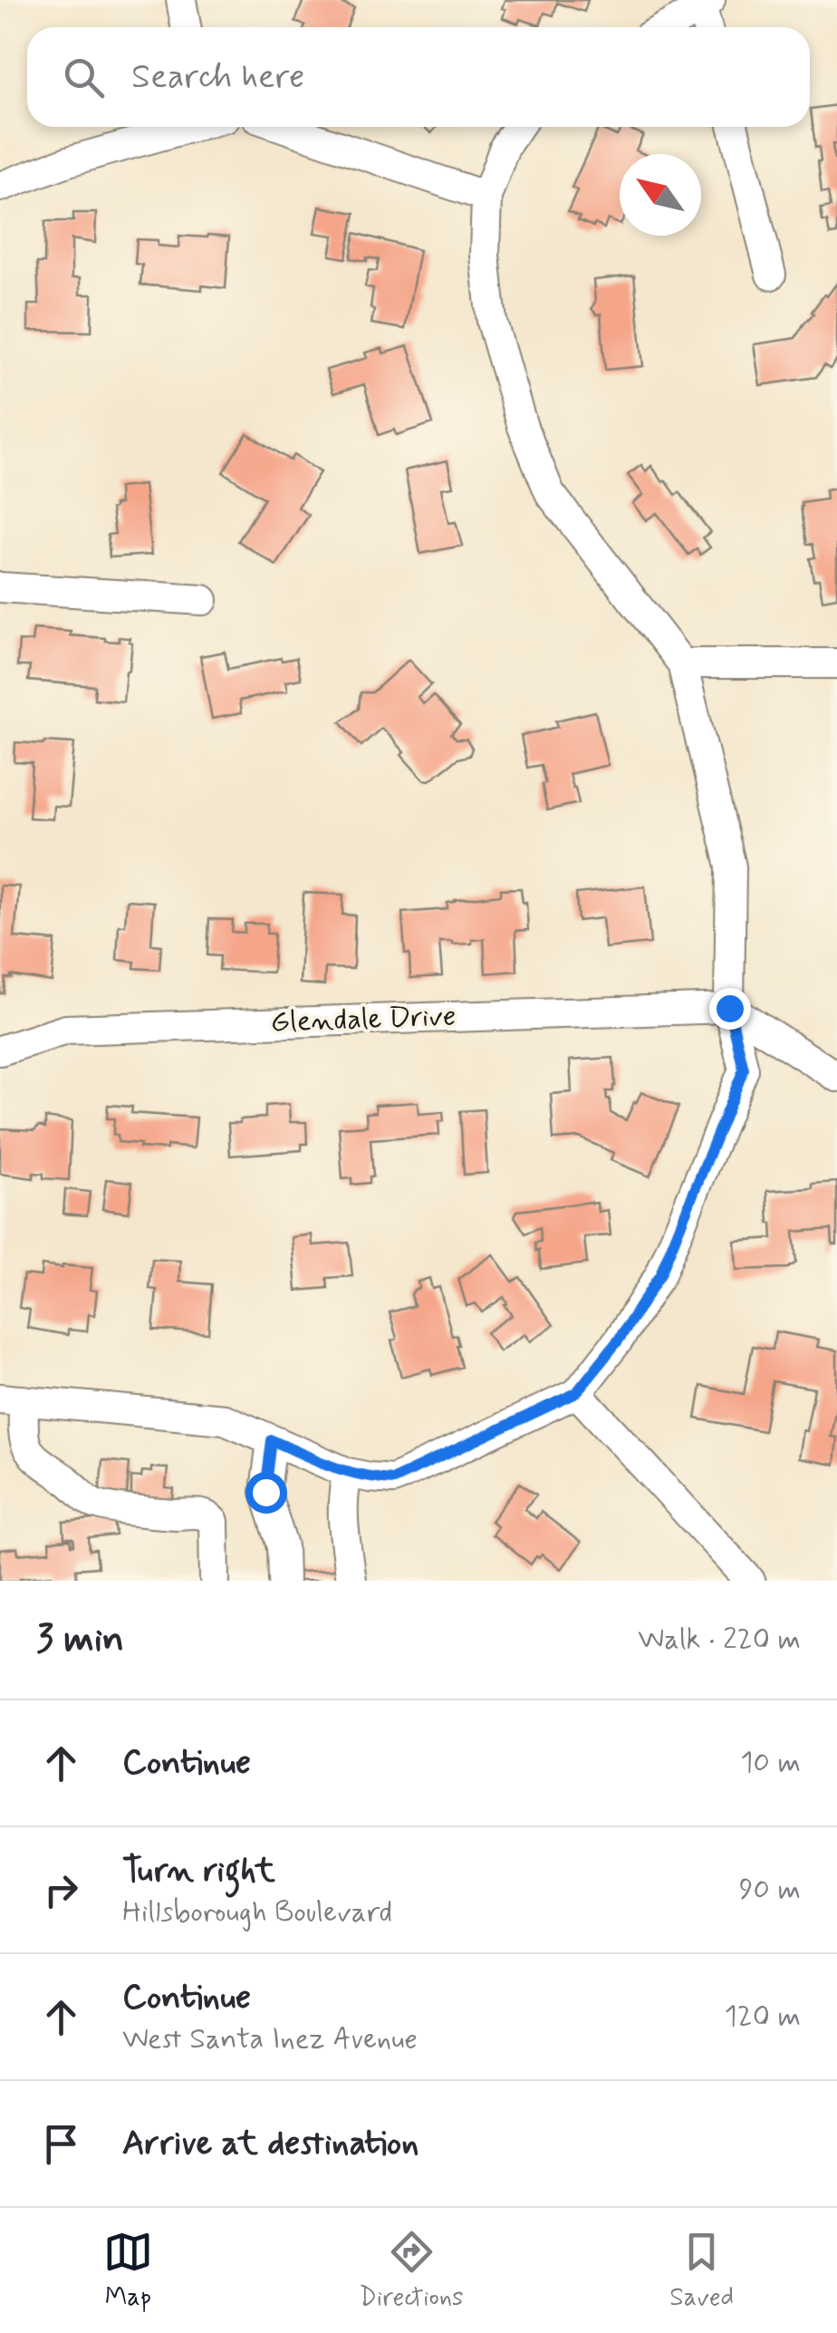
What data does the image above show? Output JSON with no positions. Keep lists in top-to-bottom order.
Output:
{
  "streets": {
    "street": ["Glendale Drive"]
  },
  "north": "top left",
  "page": {
    "search": "Search here",
    "heading": ["3 min", "Walk · 220 m"],
    "list": [
      ["Continue", "10 m"],
      ["Turn right", "Hillsborough Boulevard", "90 m"],
      ["Continue", "West Santa Inez Avenue", "120 m"],
      "Arrive at destination"
    ],
    "nav": ["Map", "Directions", "Saved"]
  }
}
